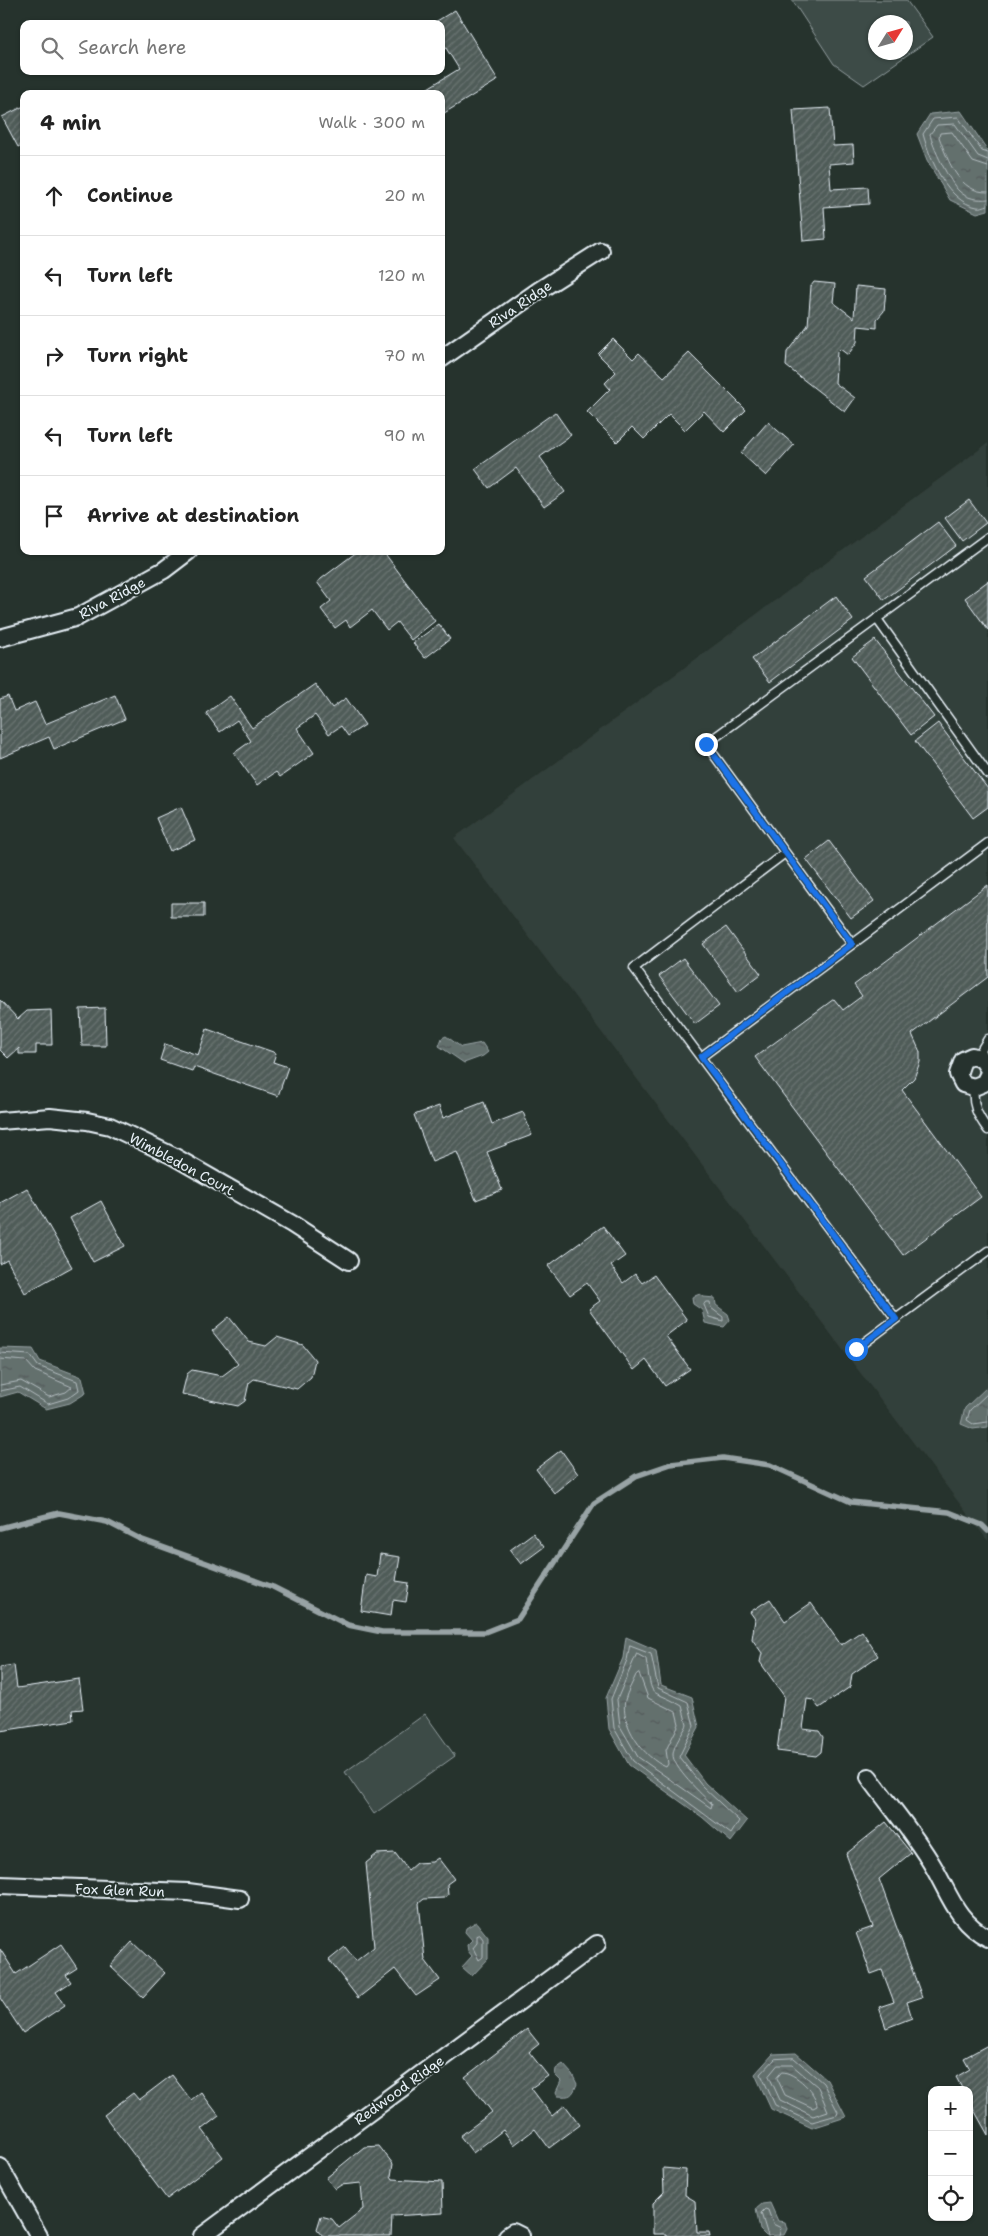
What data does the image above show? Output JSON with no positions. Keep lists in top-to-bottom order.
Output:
{
  "streets": {
    "street": [
      "Riva Ridge",
      "Wimbledon Court",
      "Fox Glen Run",
      "Redwood Ridge"
    ]
  },
  "north": "top right",
  "page": {
    "search": "Search here",
    "heading": ["4 min", "Walk · 300 m"],
    "list": [
      ["Continue", "20 m"],
      ["Turn left", "120 m"],
      ["Turn right", "70 m"],
      ["Turn left", "90 m"],
      "Arrive at destination"
    ],
    "map_buttons": ["+", "−"]
  }
}
